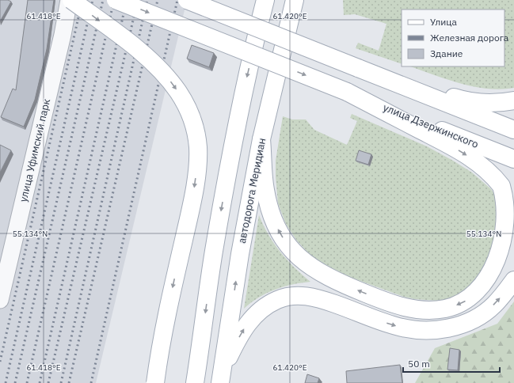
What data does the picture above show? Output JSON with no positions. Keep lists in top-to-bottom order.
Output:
{
  "streets": {
    "main road": ["улица Дзержинского", "автодорога Меридиан"],
    "street": ["улица Уфимский парк"]
  },
  "legend": ["Улица", "Железная дорога", "Здание"],
  "scale_bar": "50 m",
  "coordinates": ["61.418°E", "61.420°E", "55.134°N"]
}
